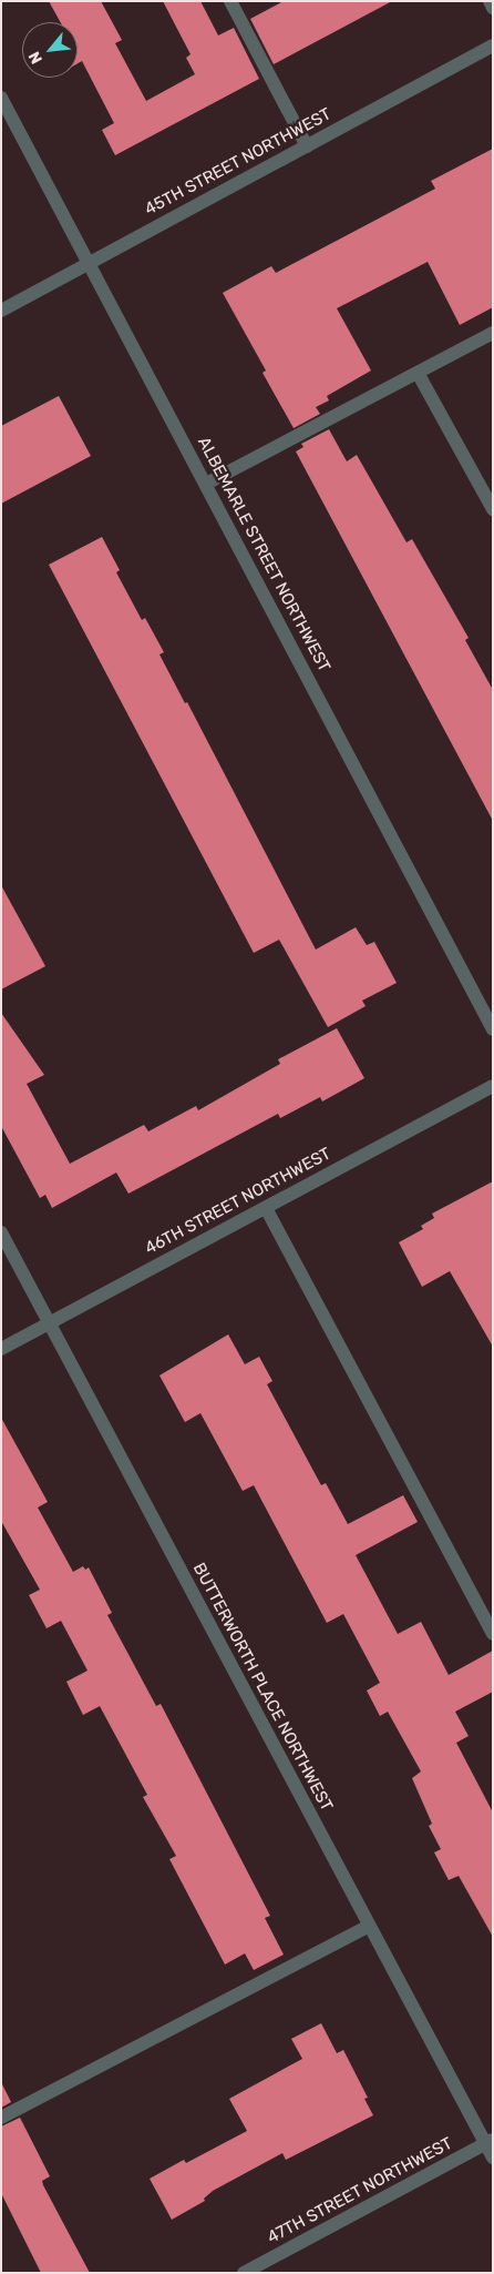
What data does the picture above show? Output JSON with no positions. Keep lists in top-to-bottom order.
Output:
{
  "streets": {
    "street": [
      "45TH STREET NORTHWEST",
      "ALBEMARLE STREET NORTHWEST",
      "46TH STREET NORTHWEST",
      "BUTTERWORTH PLACE NORTHWEST",
      "47TH STREET NORTHWEST"
    ]
  },
  "crossings": [
    ["45TH STREET NORTHWEST", "ALBEMARLE STREET NORTHWEST"],
    ["46TH STREET NORTHWEST", "BUTTERWORTH PLACE NORTHWEST"],
    ["BUTTERWORTH PLACE NORTHWEST", "47TH STREET NORTHWEST"]
  ],
  "north": "bottom left"
}
